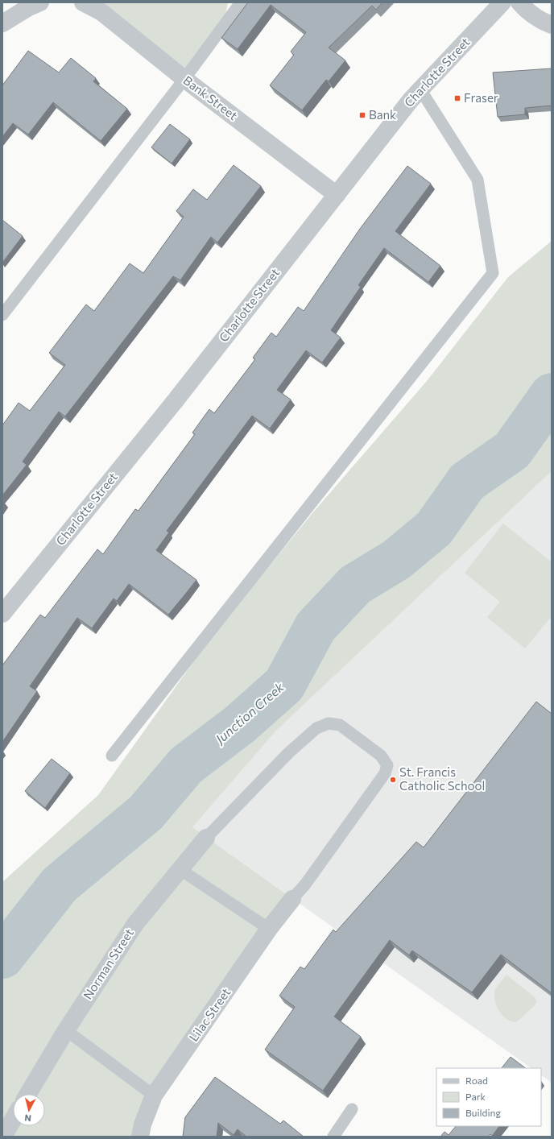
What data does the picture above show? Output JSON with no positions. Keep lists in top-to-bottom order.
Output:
{
  "streets": {
    "street": [
      "Charlotte Street",
      "Bank Street",
      "Norman Street",
      "Lilac Street"
    ]
  },
  "crossings": [
    ["Charlotte Street", "Bank Street"]
  ],
  "water": ["Junction Creek"],
  "places": {
    "transit": ["Fraser", "Bank"],
    "other": ["St. Francis Catholic School"]
  },
  "legend": ["Road", "Park", "Building"],
  "north": "bottom"
}
